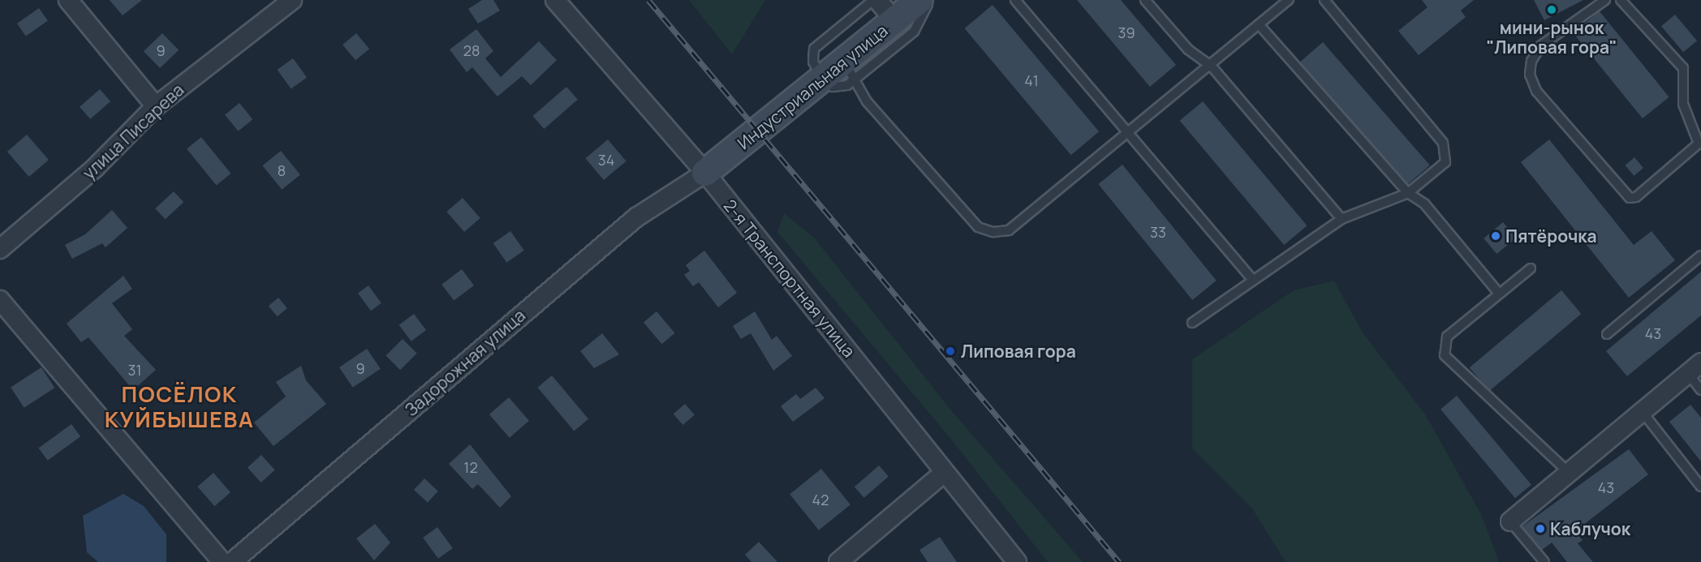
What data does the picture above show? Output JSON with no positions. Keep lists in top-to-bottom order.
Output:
{
  "streets": {
    "street": [
      "Индустриальная улица",
      "улица Писарева",
      "2-я Транспортная улица",
      "Задорожная улица"
    ]
  },
  "crossings": [
    ["Индустриальная улица", "2-я Транспортная улица"],
    ["Индустриальная улица", "Задорожная улица"],
    ["2-я Транспортная улица", "Задорожная улица"]
  ],
  "districts": ["ПОСЁЛОК КУЙБЫШЕВА"],
  "places": [
    "мини-рынок \"Липовая гора\"",
    "Пятёрочка",
    "Липовая гора",
    "Каблучок"
  ],
  "house_numbers": [
    "39",
    "9",
    "28",
    "41",
    "34",
    "8",
    "33",
    "43",
    "9",
    "31",
    "12",
    "43",
    "42"
  ]
}
